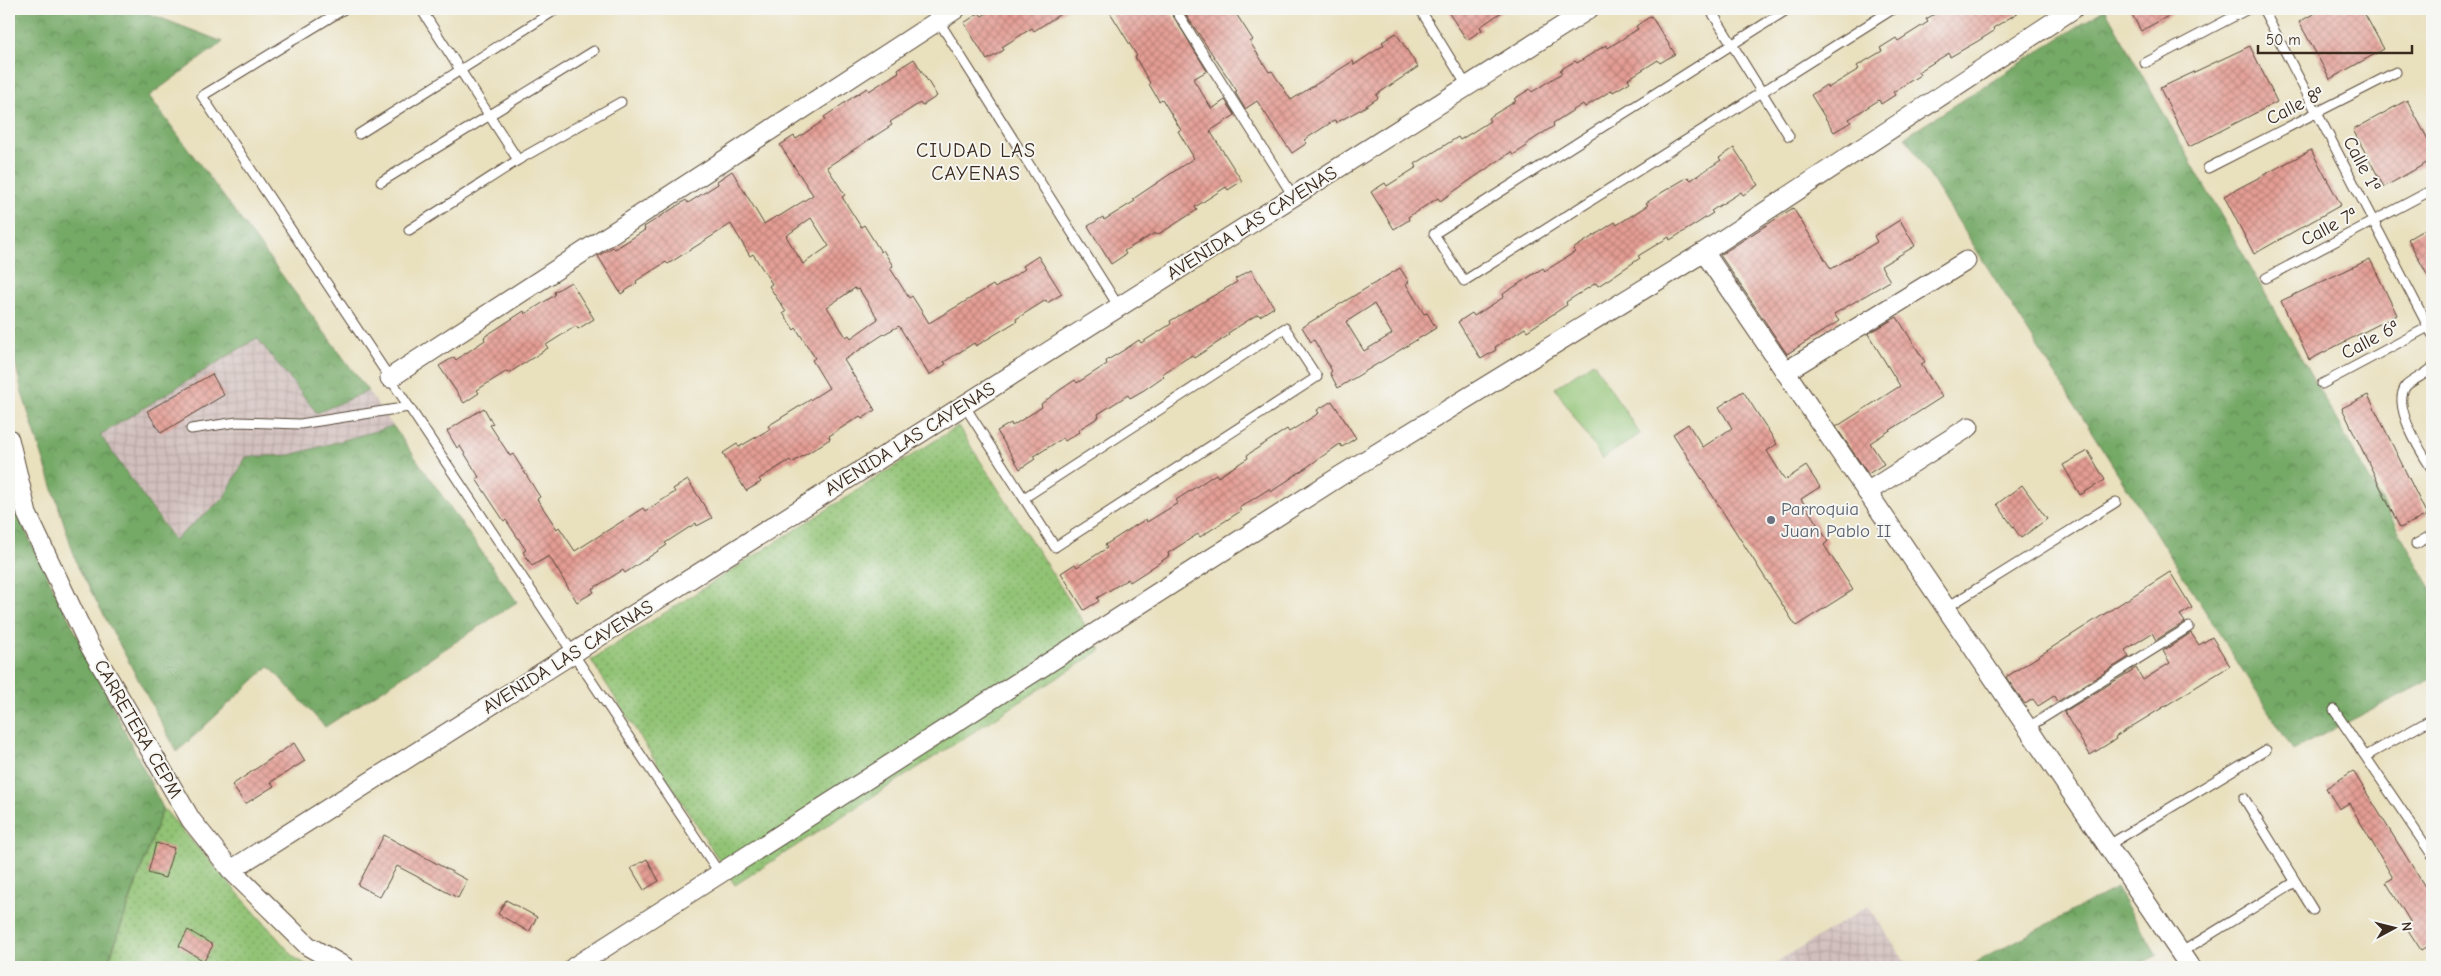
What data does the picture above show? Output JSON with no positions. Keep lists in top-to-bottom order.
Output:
{
  "streets": {
    "street": ["AVENIDA LAS CAYENAS", "CARRETERA CEPM"],
    "lane": [
      "Calle 8ª",
      "Calle 1ª",
      "Calle 7ª",
      "Calle 6ª"
    ]
  },
  "crossings": [
    ["Calle 8ª", "Calle 1ª"],
    ["Calle 1ª", "Calle 7ª"],
    ["Calle 1ª", "Calle 6ª"],
    ["AVENIDA LAS CAYENAS", "CARRETERA CEPM"]
  ],
  "districts": ["CIUDAD LAS CAYENAS"],
  "places": ["Parroquia Juan Pablo II"],
  "scale_bar": "50 m",
  "north": "right"
}
